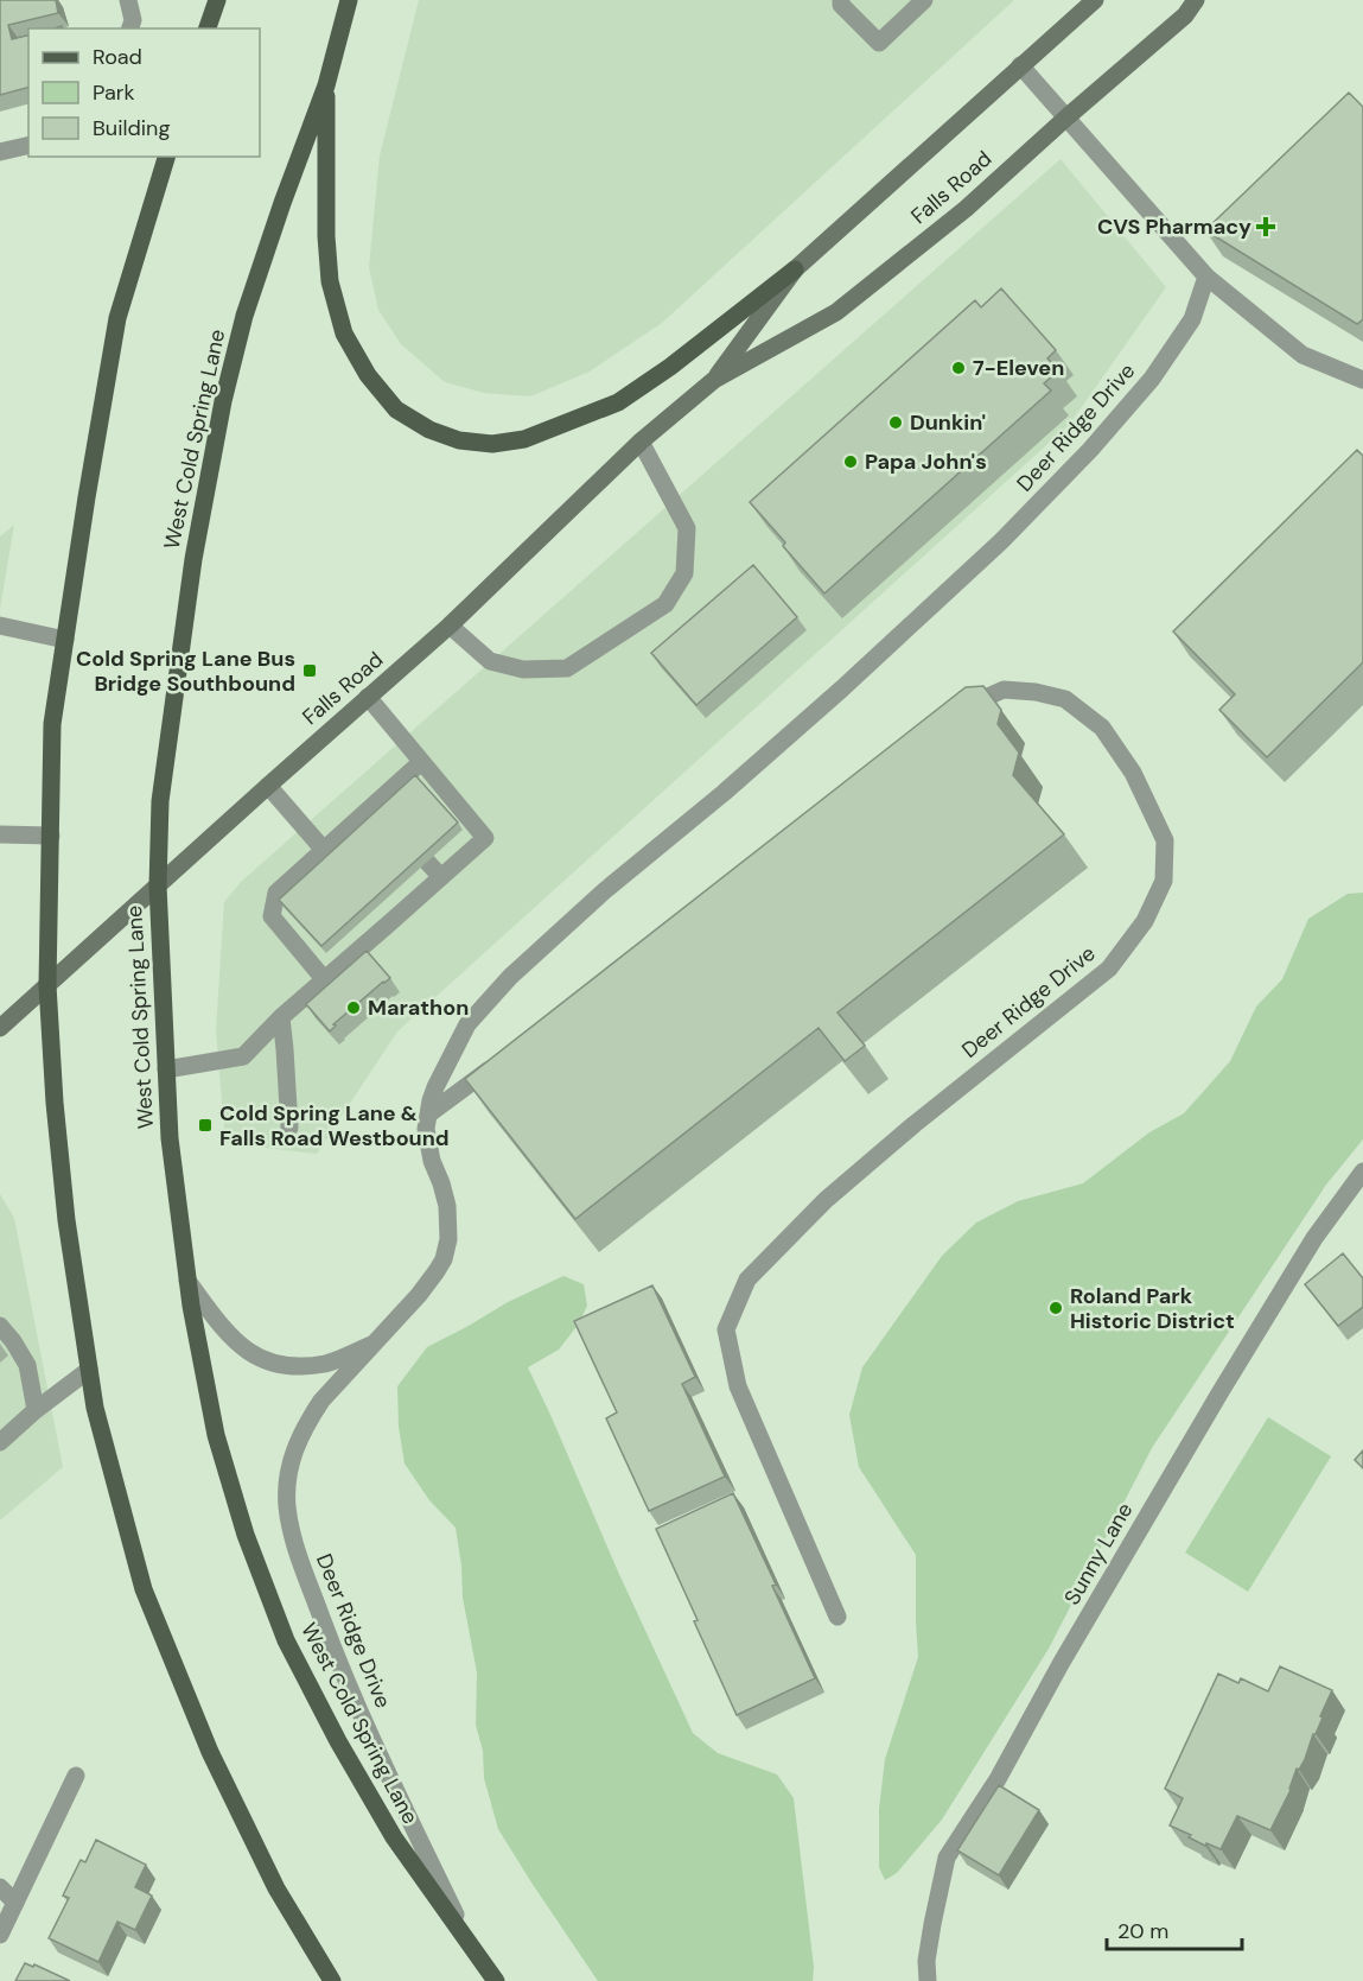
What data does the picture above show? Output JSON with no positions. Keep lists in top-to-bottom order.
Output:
{
  "streets": {
    "main road": ["Falls Road", "West Cold Spring Lane"],
    "street": ["Deer Ridge Drive", "Sunny Lane"]
  },
  "crossings": [
    ["Falls Road", "West Cold Spring Lane"],
    ["Deer Ridge Drive", "West Cold Spring Lane"]
  ],
  "places": {
    "health": ["CVS Pharmacy"],
    "other": [
      "7-Eleven",
      "Dunkin'",
      "Papa John's",
      "Marathon",
      "Roland Park Historic District"
    ],
    "transit": ["Cold Spring Lane Bus Bridge Southbound", "Cold Spring Lane & Falls Road Westbound"]
  },
  "legend": ["Road", "Park", "Building"],
  "scale_bar": "20 m"
}
